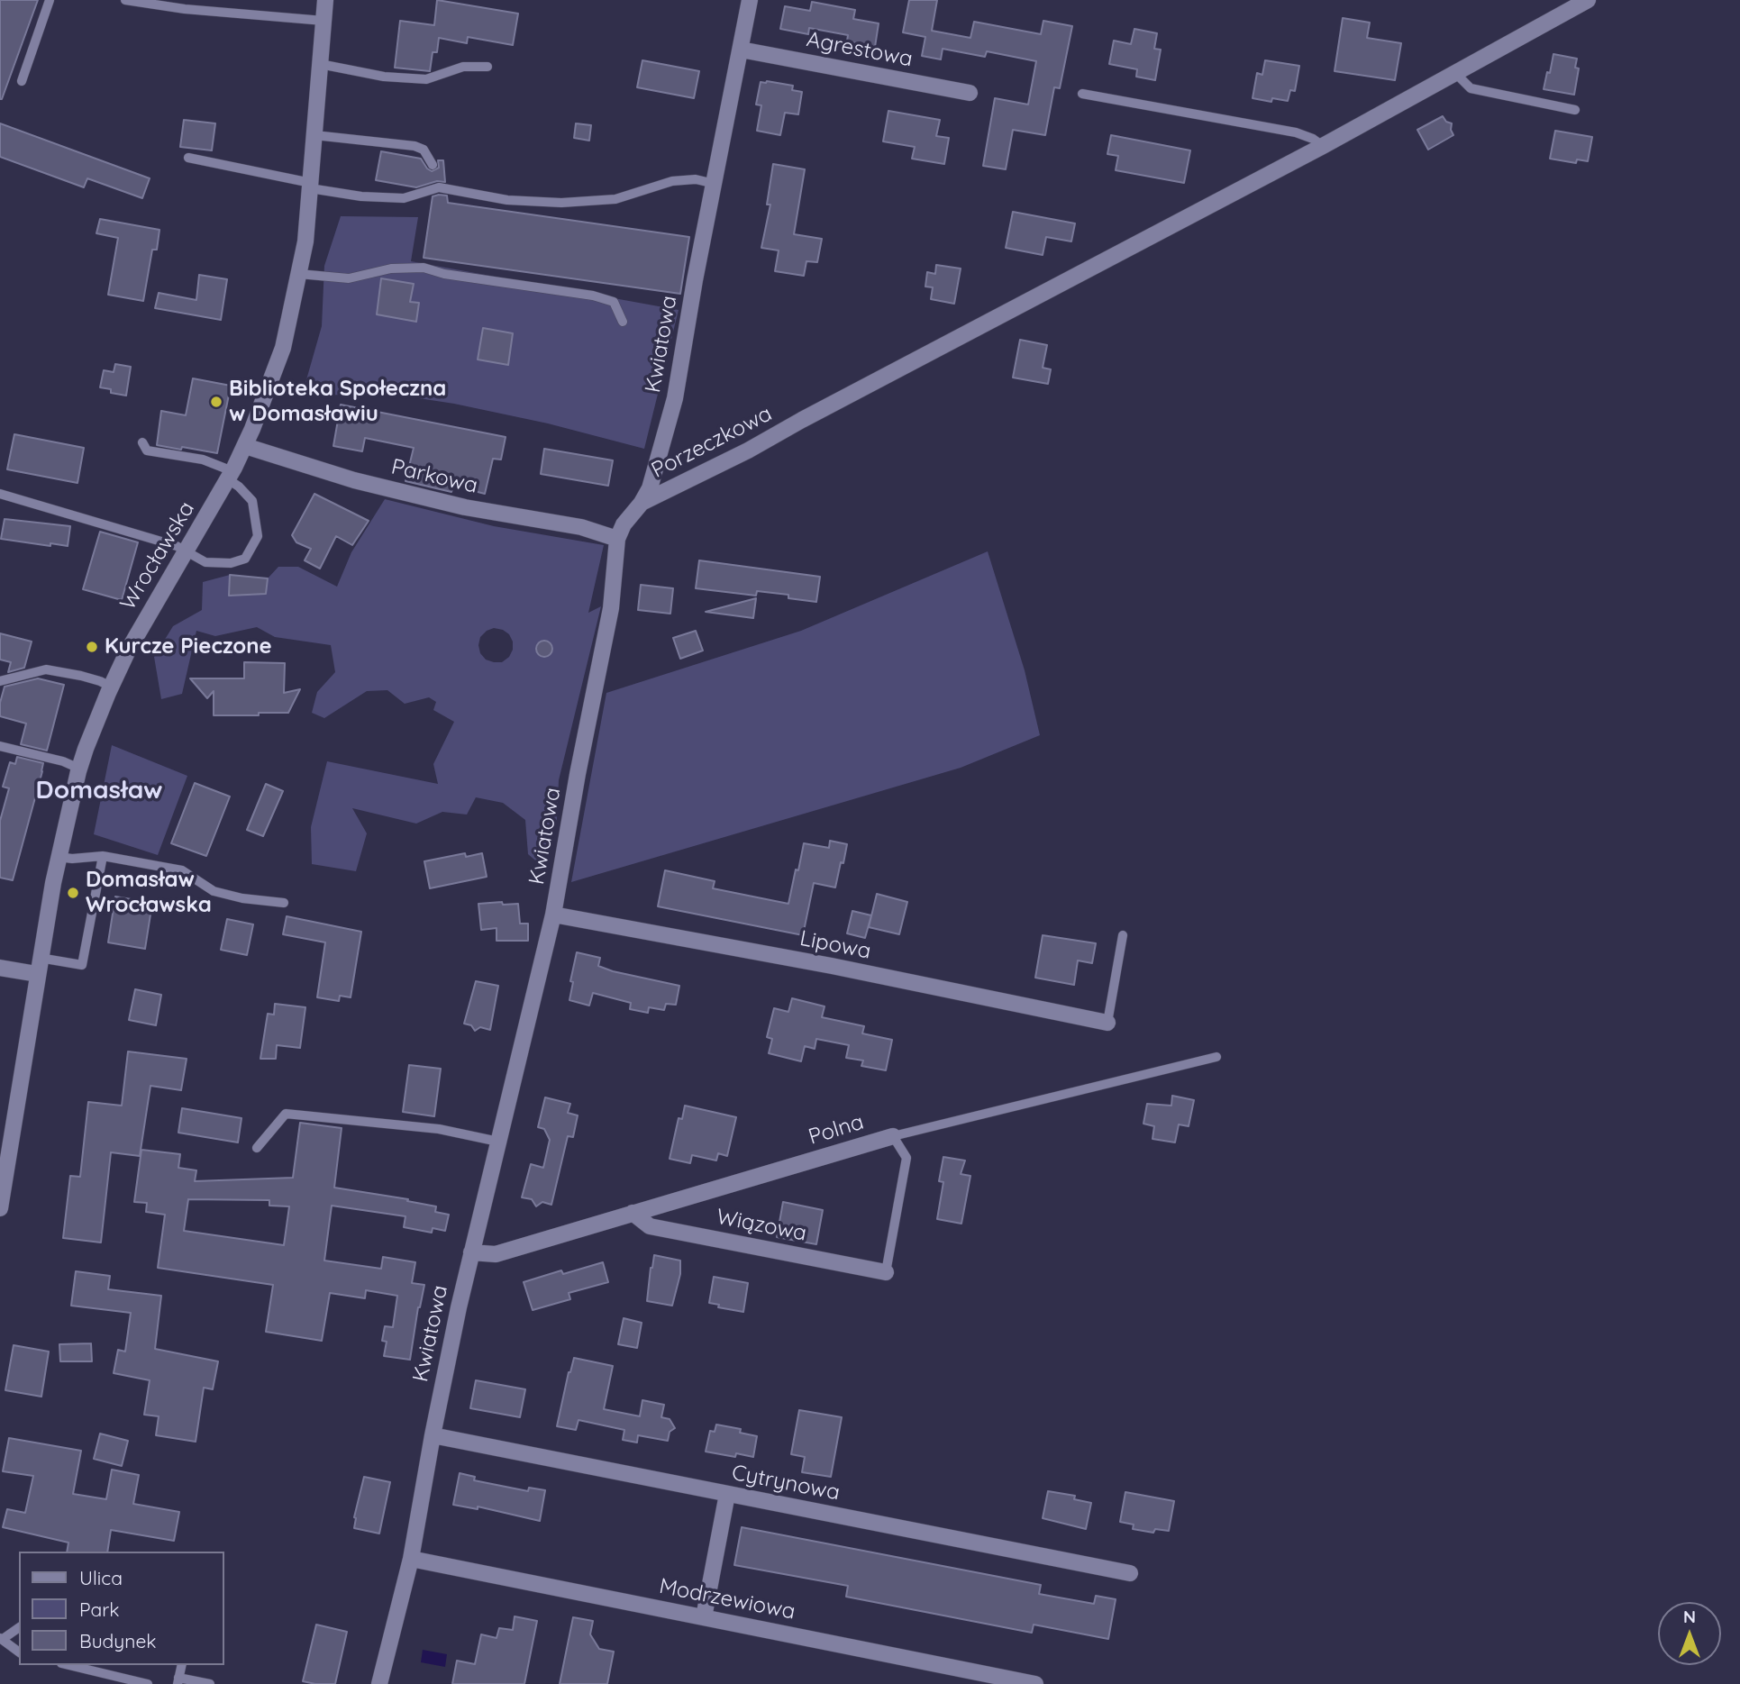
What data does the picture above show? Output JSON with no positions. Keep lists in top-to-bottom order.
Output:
{
  "streets": {
    "street": [
      "Agrestowa",
      "Kwiatowa",
      "Porzeczkowa",
      "Parkowa",
      "Wrocławska",
      "Lipowa",
      "Polna",
      "Wiązowa",
      "Cytrynowa",
      "Modrzewiowa"
    ]
  },
  "crossings": [
    ["Agrestowa", "Kwiatowa"],
    ["Kwiatowa", "Porzeczkowa"],
    ["Kwiatowa", "Parkowa"],
    ["Kwiatowa", "Lipowa"],
    ["Kwiatowa", "Polna"],
    ["Kwiatowa", "Cytrynowa"],
    ["Kwiatowa", "Modrzewiowa"],
    ["Parkowa", "Wrocławska"],
    ["Polna", "Wiązowa"]
  ],
  "districts": ["Domasław"],
  "places": ["Biblioteka Społeczna w Domasławiu", "Kurcze Pieczone", "Domasław Wrocławska"],
  "legend": ["Ulica", "Park", "Budynek"],
  "north": "top"
}
